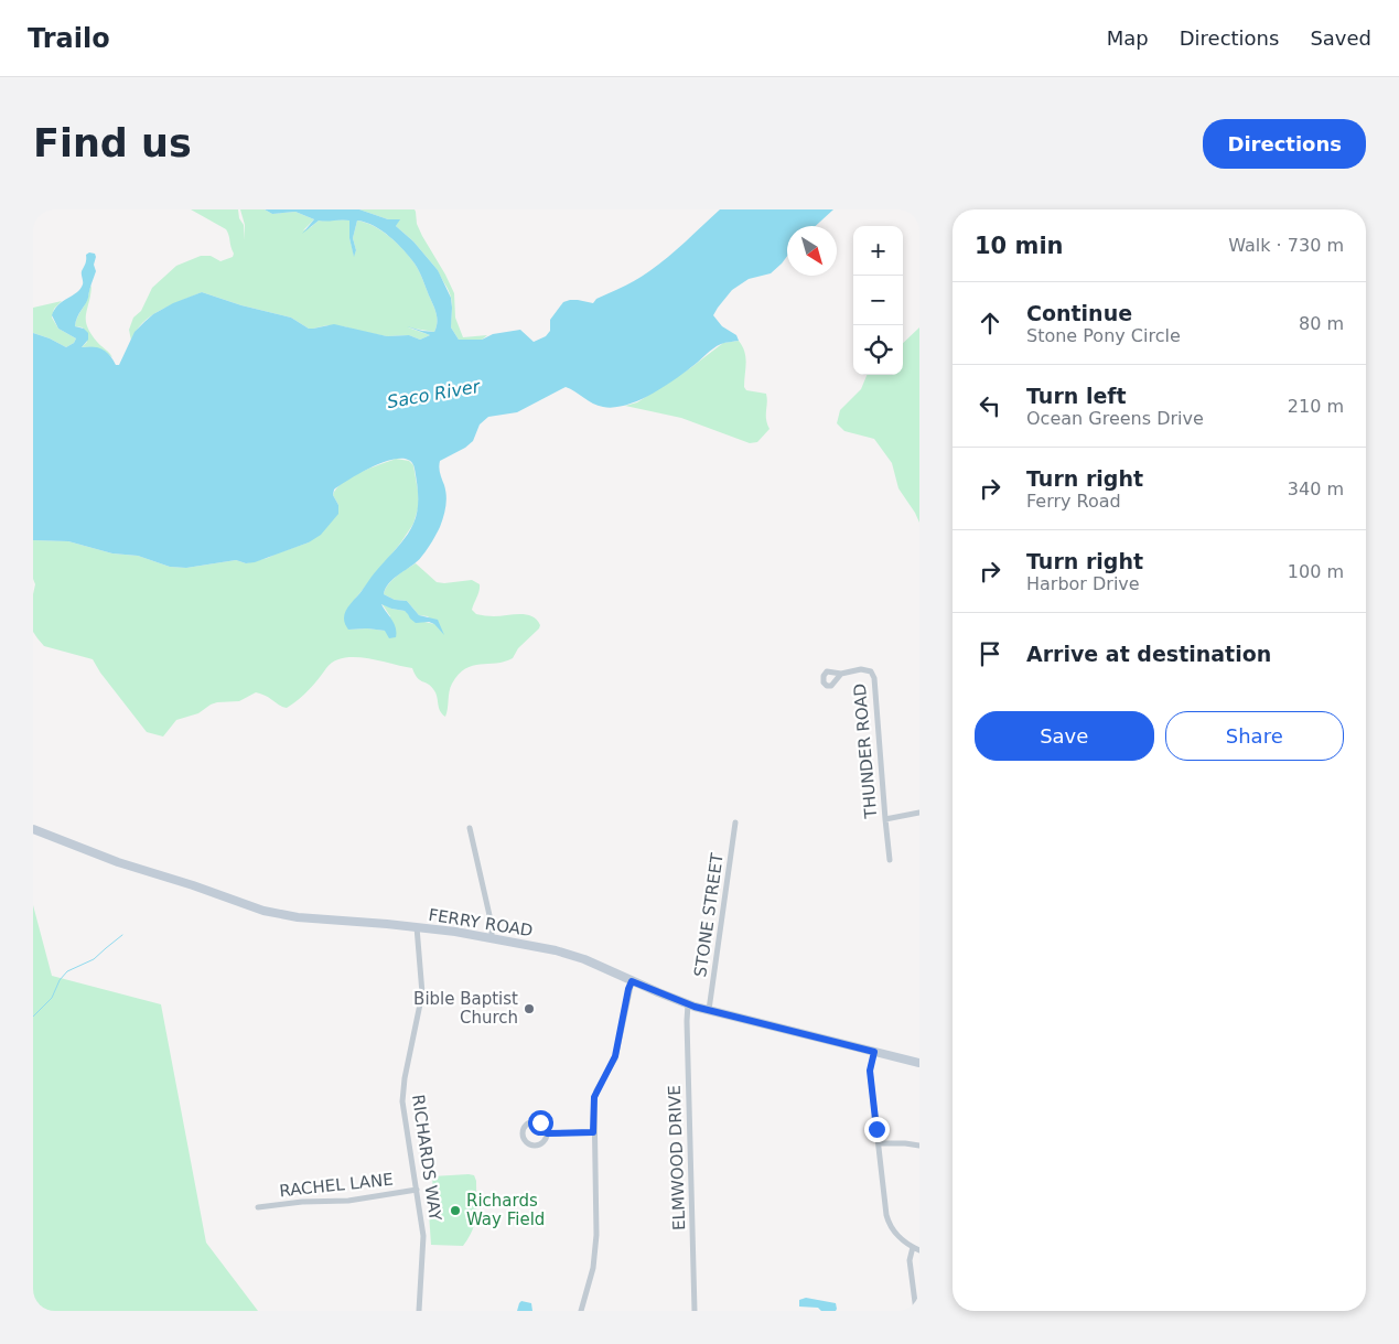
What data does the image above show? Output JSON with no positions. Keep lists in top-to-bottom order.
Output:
{
  "streets": {
    "main road": ["FERRY ROAD"],
    "street": [
      "THUNDER ROAD",
      "STONE STREET",
      "RICHARDS WAY",
      "ELMWOOD DRIVE",
      "RACHEL LANE"
    ]
  },
  "crossings": [
    ["STONE STREET", "FERRY ROAD"],
    ["FERRY ROAD", "RICHARDS WAY"],
    ["FERRY ROAD", "ELMWOOD DRIVE"],
    ["RICHARDS WAY", "RACHEL LANE"]
  ],
  "water": ["Saco River"],
  "places": ["Bible Baptist Church", "Richards Way Field"],
  "north": "bottom right",
  "page": {
    "header": "Trailo",
    "nav": ["Map", "Directions", "Saved"],
    "buttons": [
      "Directions",
      ["Save", "Share"]
    ],
    "title": "Find us",
    "heading": ["10 min", "Walk · 730 m"],
    "map_buttons": ["+", "−"],
    "list": [
      ["Continue", "Stone Pony Circle", "80 m"],
      ["Turn left", "Ocean Greens Drive", "210 m"],
      ["Turn right", "Ferry Road", "340 m"],
      ["Turn right", "Harbor Drive", "100 m"],
      "Arrive at destination"
    ]
  }
}
